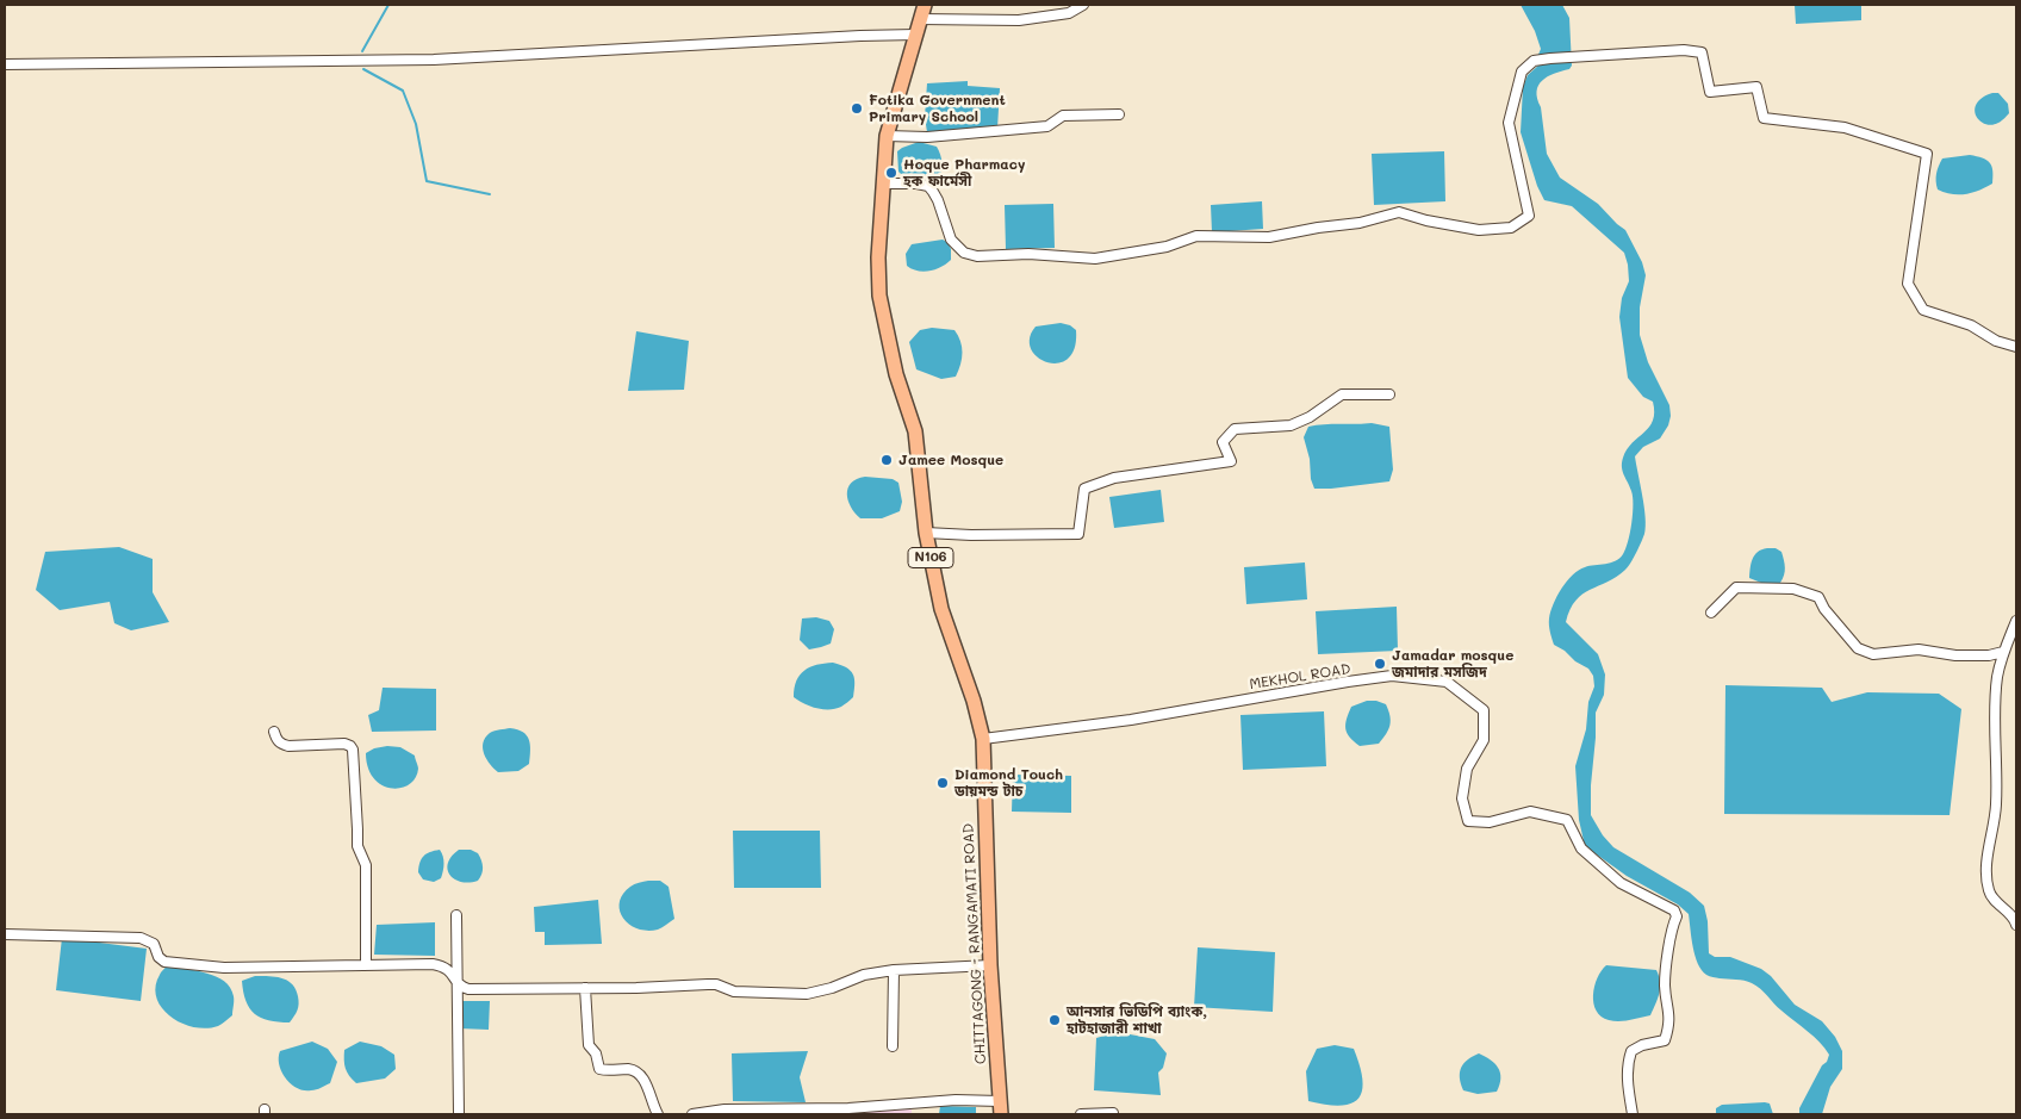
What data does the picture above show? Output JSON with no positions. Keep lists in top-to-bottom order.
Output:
{
  "streets": {
    "highway": ["N106", "CHITTAGONG - RANGAMATI ROAD"],
    "street": ["MEKHOL ROAD"]
  },
  "crossings": [
    ["MEKHOL ROAD", "CHITTAGONG - RANGAMATI ROAD"]
  ],
  "places": [
    "Fotika Government Primary School",
    "Hoque Pharmacy হক ফার্মেসী",
    "Jamee Mosque",
    "Jamadar mosque জমাদার মসজিদ",
    "Diamond Touch ডায়মন্ড টাচ",
    "আনসার ভিডিপি ব্যাংক, হাটহাজারী শাখা"
  ]
}
